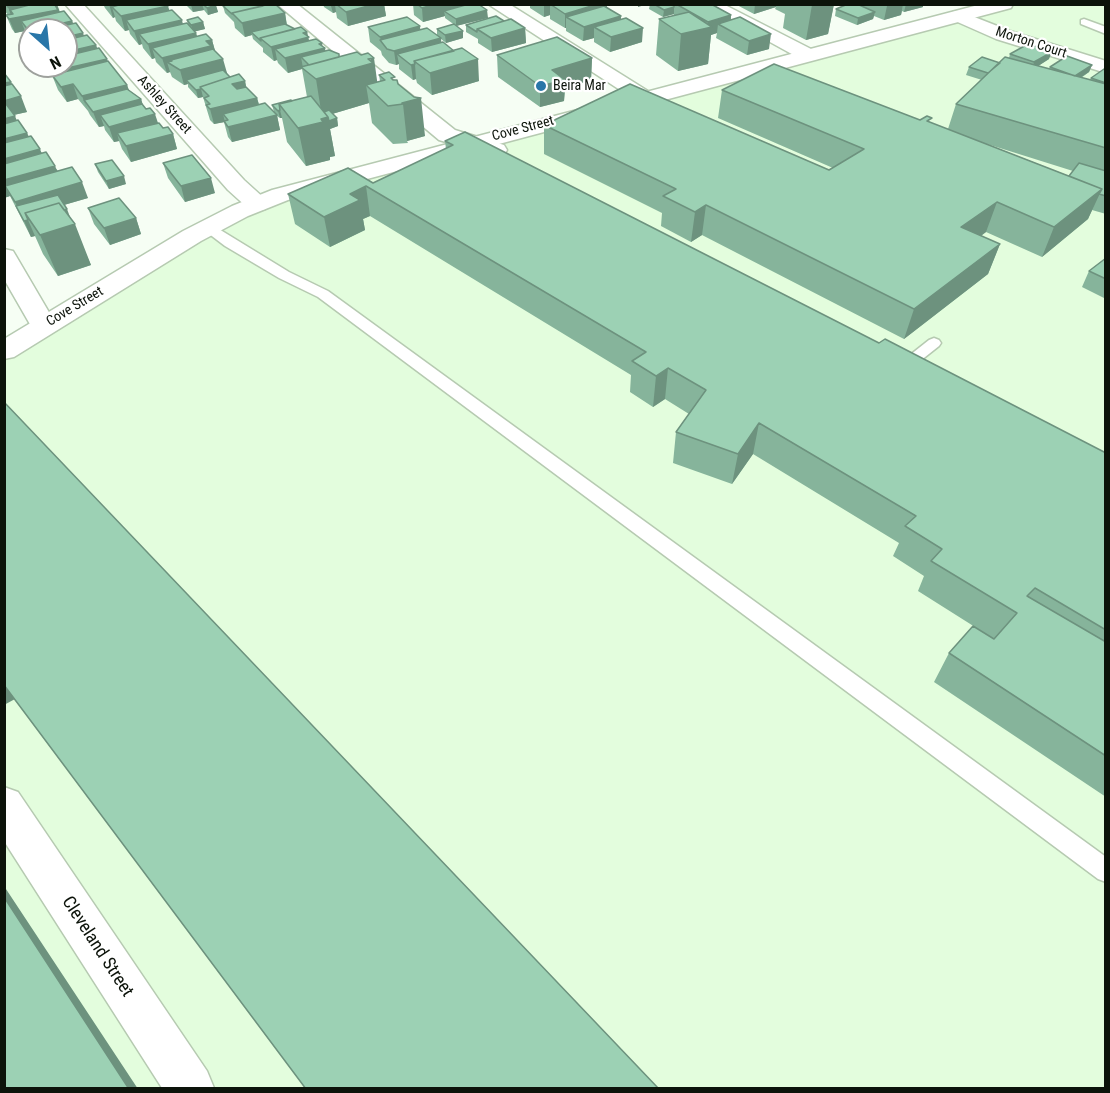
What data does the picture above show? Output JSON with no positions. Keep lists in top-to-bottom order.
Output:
{
  "streets": {
    "street": [
      "Morton Court",
      "Ashley Street",
      "Cove Street",
      "Cleveland Street"
    ]
  },
  "crossings": [
    ["Morton Court", "Cove Street"],
    ["Ashley Street", "Cove Street"]
  ],
  "places": ["Beira Mar"],
  "north": "bottom right"
}
